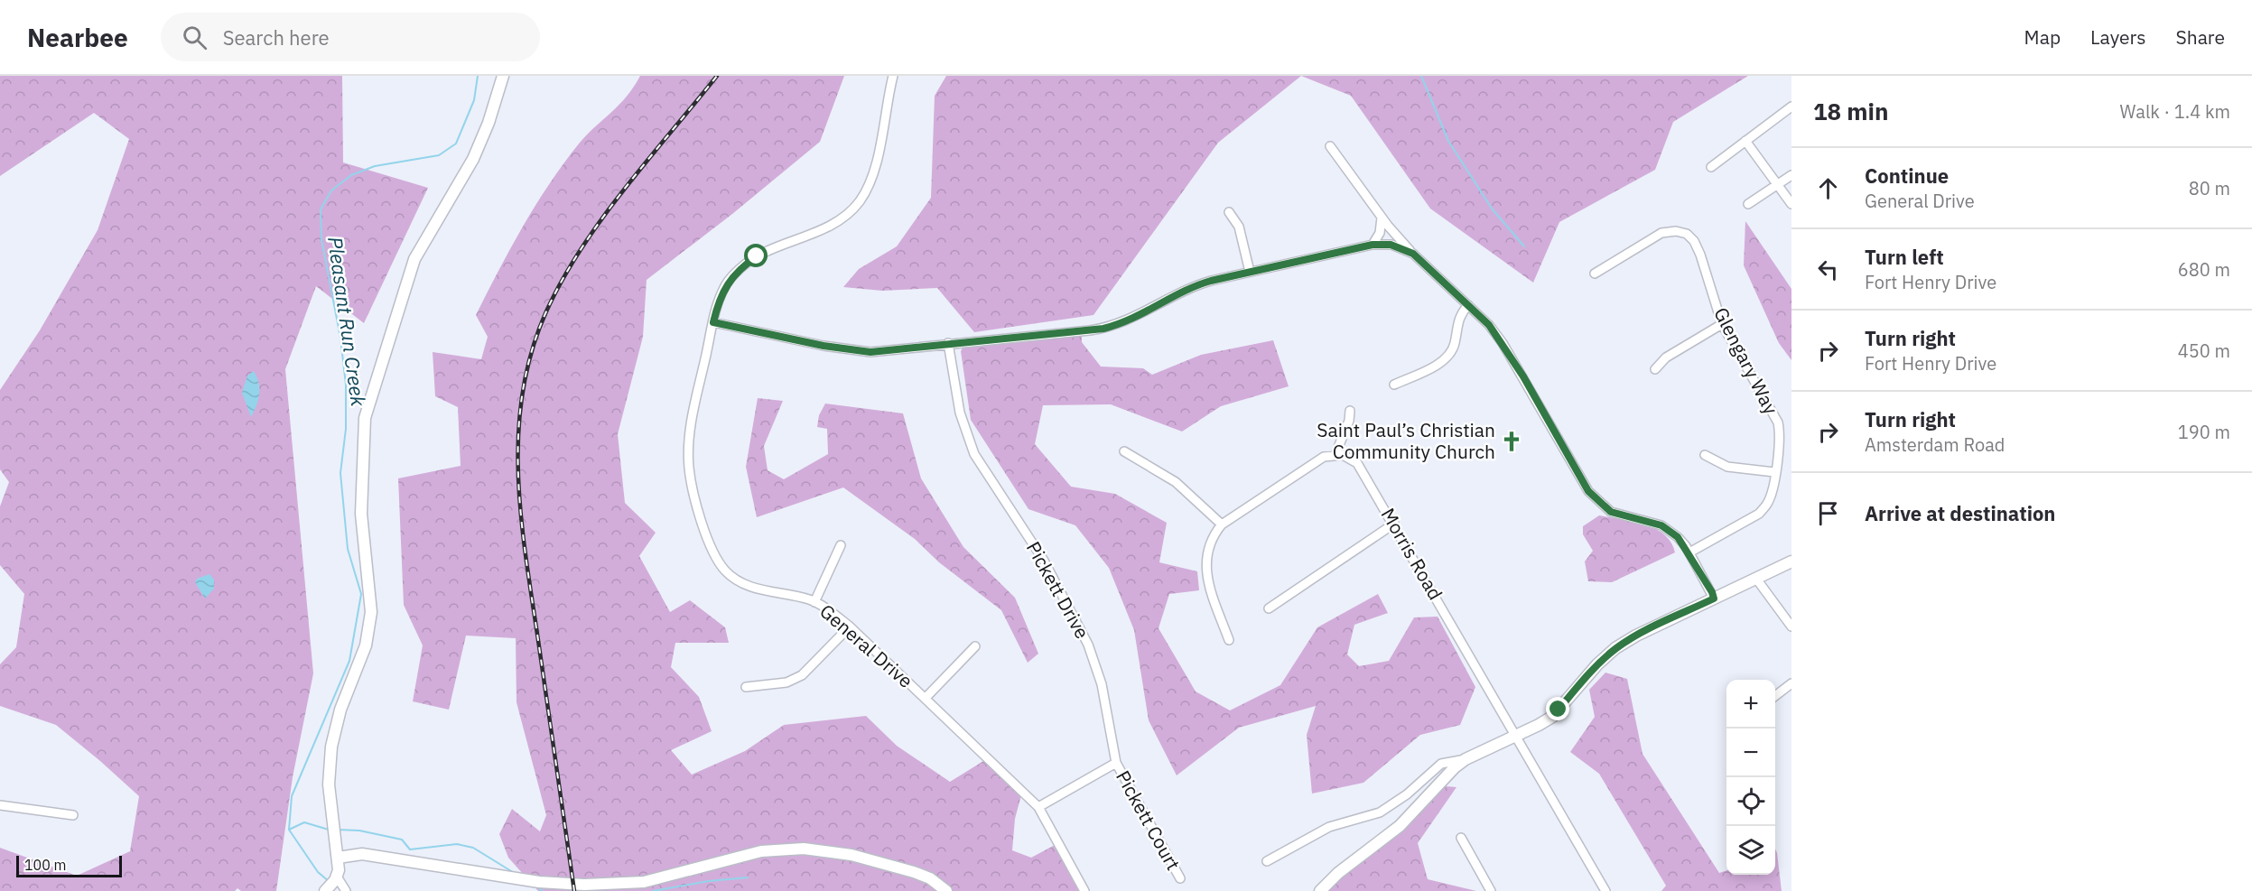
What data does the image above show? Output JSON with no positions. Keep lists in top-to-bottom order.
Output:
{
  "streets": {
    "street": [
      "Glengary Way",
      "Morris Road",
      "Pickett Drive",
      "General Drive",
      "Pickett Court"
    ]
  },
  "crossings": [
    ["Pickett Drive", "Pickett Court"]
  ],
  "water": ["Pleasant Run Creek"],
  "places": {
    "church": ["Saint Paul’s Christian Community Church"]
  },
  "scale_bar": "100 m",
  "page": {
    "header": "Nearbee",
    "search": "Search here",
    "nav": ["Map", "Layers", "Share"],
    "heading": ["18 min", "Walk · 1.4 km"],
    "list": [
      ["Continue", "General Drive", "80 m"],
      ["Turn left", "Fort Henry Drive", "680 m"],
      ["Turn right", "Fort Henry Drive", "450 m"],
      ["Turn right", "Amsterdam Road", "190 m"],
      "Arrive at destination"
    ],
    "map_buttons": ["+", "−"],
    "scale": "100 m"
  }
}
